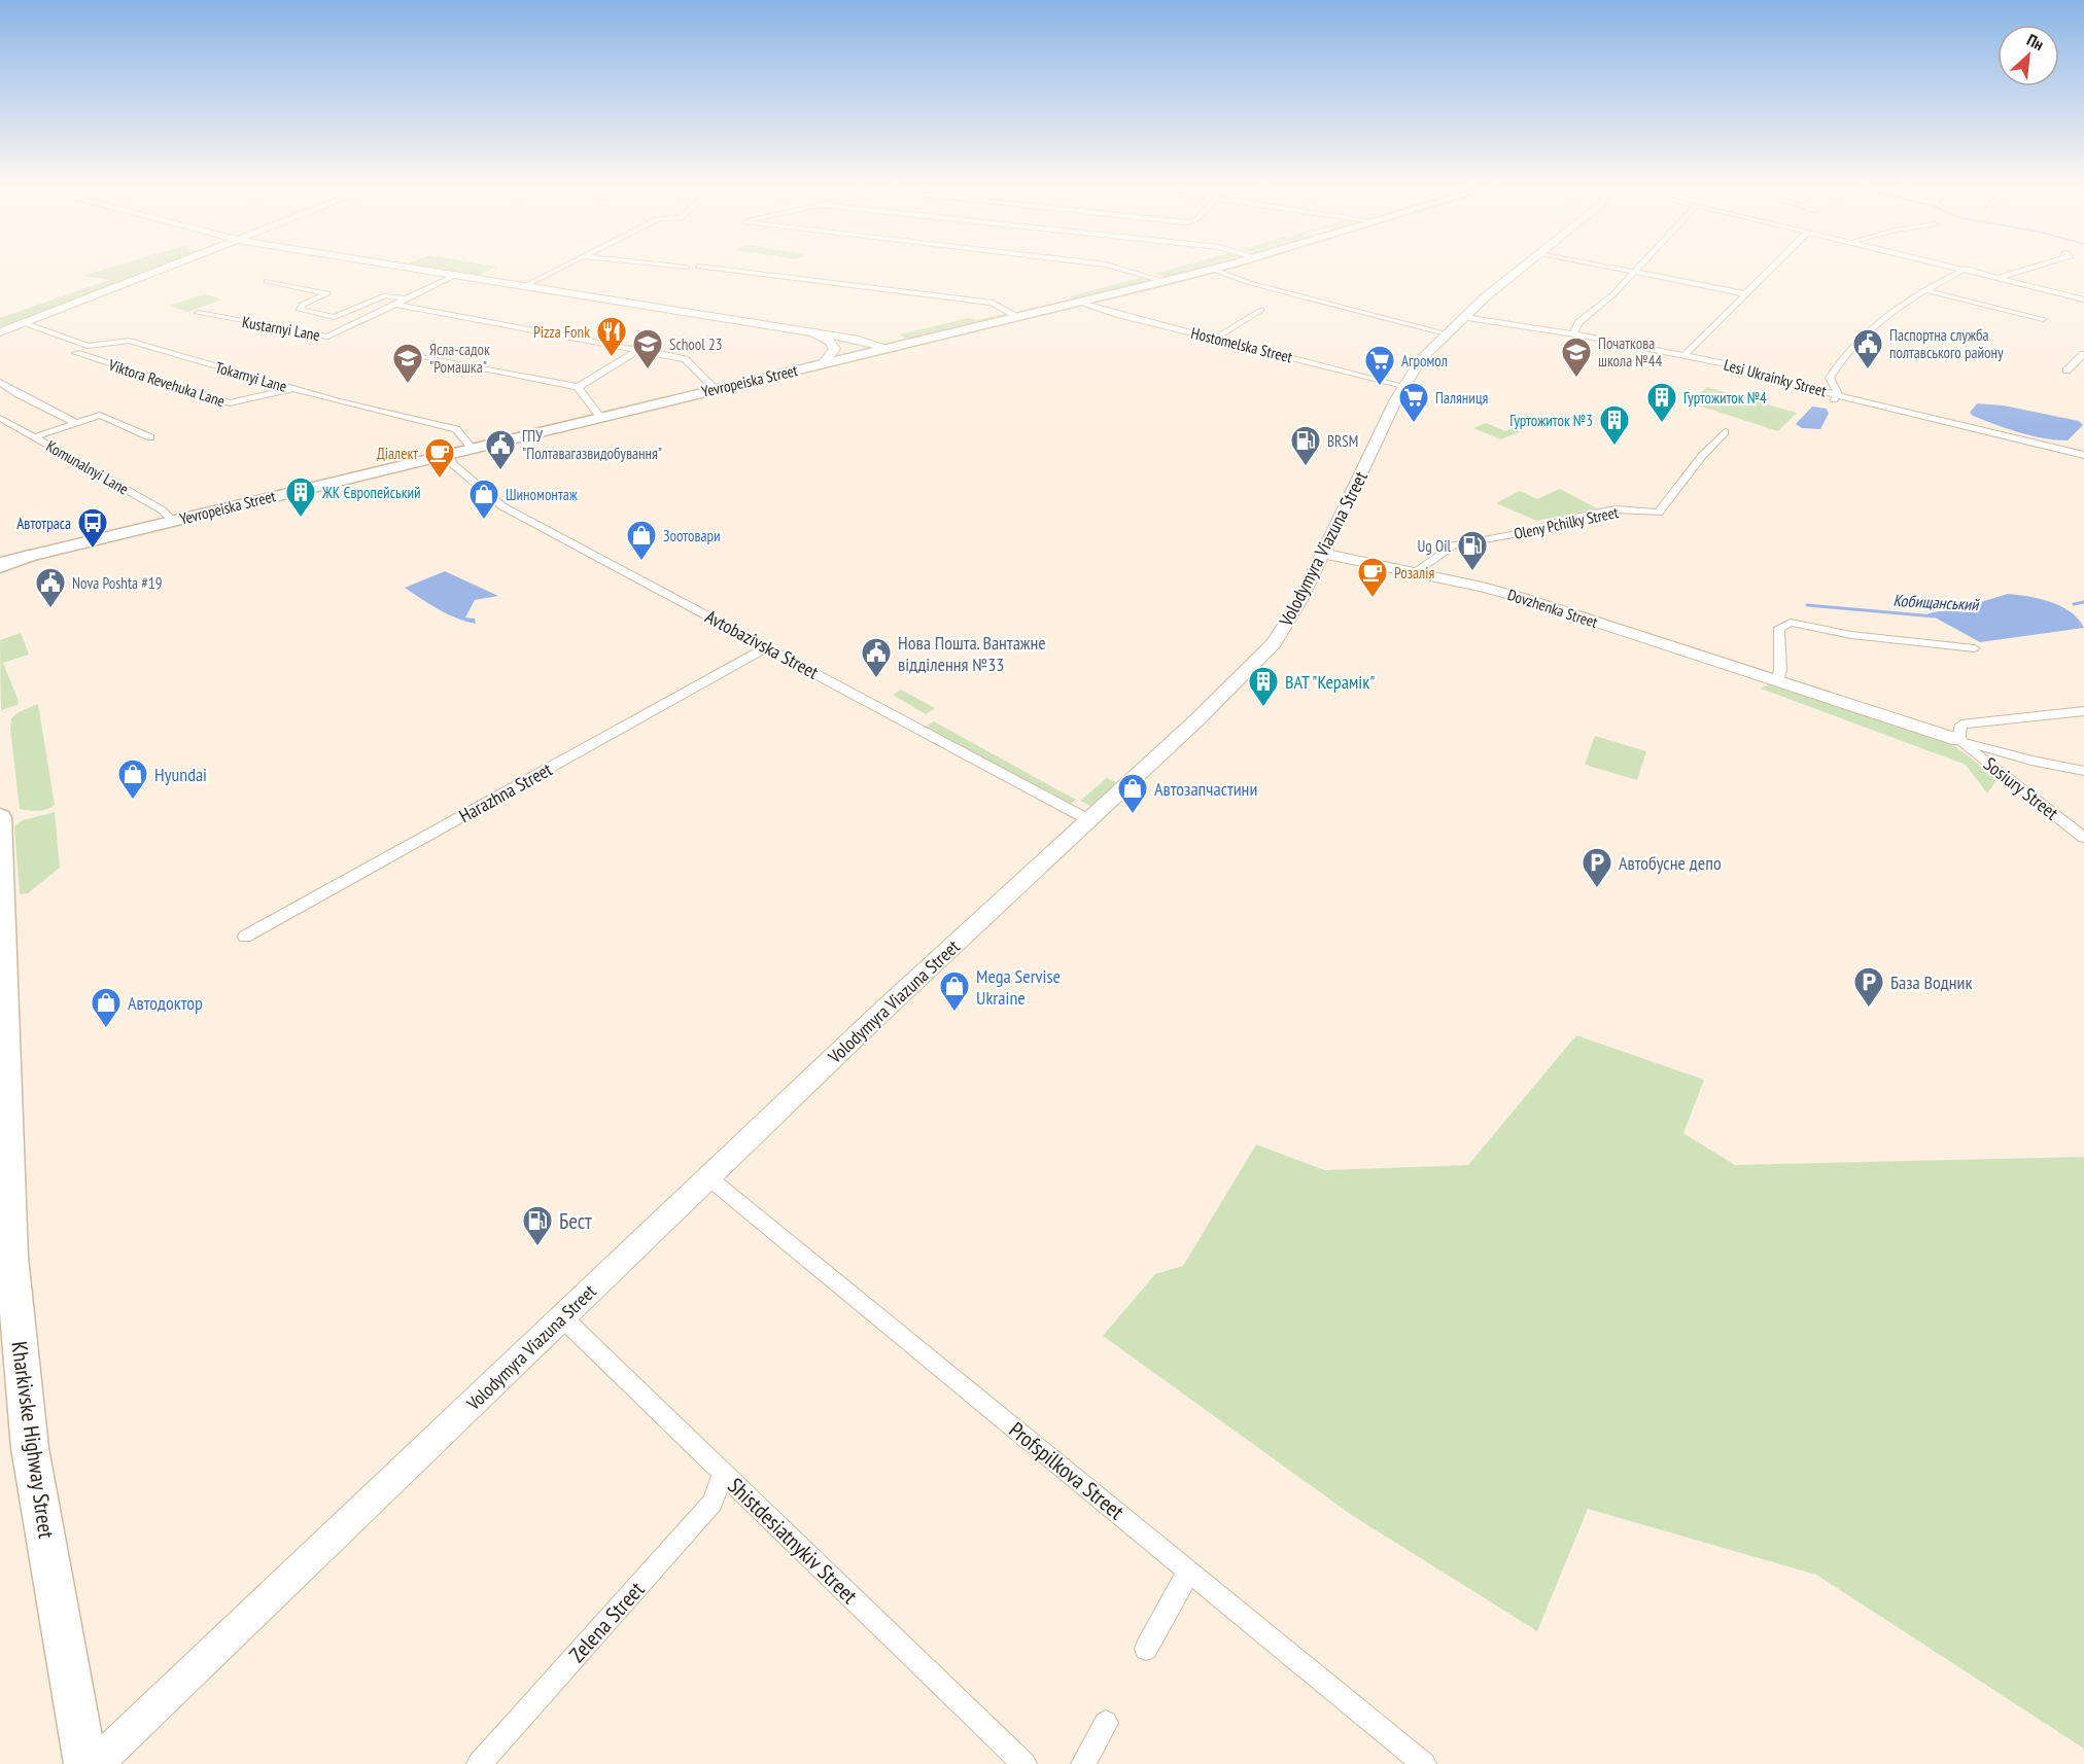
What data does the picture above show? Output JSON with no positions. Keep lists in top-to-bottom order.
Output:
{
  "streets": {
    "highway": ["Kharkivske Highway Street"],
    "main road": ["Yevropeiska Street", "Volodymyra Viazuna Street", "Dovzhenka Street"],
    "street": [
      "Kustarnyi Lane",
      "Hostomelska Street",
      "Tokarnyi Lane",
      "Lesi Ukrainky Street",
      "Viktora Revehuka Lane",
      "Komunalnyi Lane",
      "Oleny Pchilky Street",
      "Avtobazivska Street",
      "Sosiury Street",
      "Harazhna Street",
      "Profspilkova Street",
      "Shistdesiatnykiv Street",
      "Zelena Street"
    ]
  },
  "crossings": [
    ["Hostomelska Street", "Yevropeiska Street"],
    ["Hostomelska Street", "Volodymyra Viazuna Street"],
    ["Tokarnyi Lane", "Yevropeiska Street"],
    ["Tokarnyi Lane", "Viktora Revehuka Lane"],
    ["Lesi Ukrainky Street", "Volodymyra Viazuna Street"],
    ["Yevropeiska Street", "Komunalnyi Lane"],
    ["Yevropeiska Street", "Avtobazivska Street"],
    ["Oleny Pchilky Street", "Dovzhenka Street"],
    ["Volodymyra Viazuna Street", "Dovzhenka Street"],
    ["Volodymyra Viazuna Street", "Avtobazivska Street"],
    ["Volodymyra Viazuna Street", "Profspilkova Street"],
    ["Volodymyra Viazuna Street", "Shistdesiatnykiv Street"],
    ["Dovzhenka Street", "Sosiury Street"],
    ["Avtobazivska Street", "Harazhna Street"],
    ["Shistdesiatnykiv Street", "Zelena Street"]
  ],
  "water": ["Кобищанський"],
  "places": {
    "restaurant": ["Pizza Fonk"],
    "school or university": ["School 23", "Початкова школа №44", "Ясла-садок \"Ромашка\""],
    "public building": [
      "Паспортна служба полтавського району",
      "ГПУ \"Полтавагазвидобування\"",
      "Nova Poshta #19",
      "Нова Пошта. Вантажне відділення №33"
    ],
    "supermarket": ["Агромол", "Паляниця"],
    "building": [
      "Гуртожиток №4",
      "Гуртожиток №3",
      "ЖК Європейський",
      "ВАТ \"Керамік\""
    ],
    "fuel station": ["BRSM", "Ug Oil", "Бест"],
    "cafe": ["Діалект", "Розалія"],
    "shop": [
      "Шиномонтаж",
      "Зоотовари",
      "Hyundai",
      "Автозапчастини",
      "Mega Servise Ukraine",
      "Автодоктор"
    ],
    "bus stop": ["Автотраса"],
    "parking": ["Автобусне депо", "База Водник"]
  },
  "north": "top right"
}
